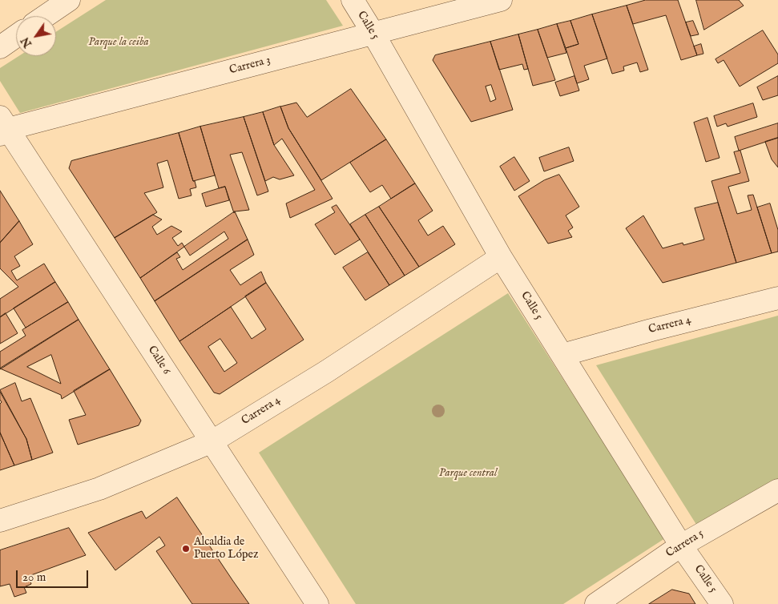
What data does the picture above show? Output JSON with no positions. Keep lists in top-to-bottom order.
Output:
{
  "streets": {
    "street": [
      "Calle 5",
      "Carrera 3",
      "Carrera 4",
      "Calle 6",
      "Carrera 5"
    ]
  },
  "crossings": [
    ["Calle 5", "Carrera 3"],
    ["Calle 5", "Carrera 4"],
    ["Calle 5", "Carrera 5"],
    ["Carrera 3", "Calle 6"],
    ["Carrera 4", "Calle 6"]
  ],
  "parks": ["Parque la ceiba", "Parque central"],
  "places": ["Alcaldia de Puerto López"],
  "scale_bar": "20 m",
  "north": "bottom left"
}
